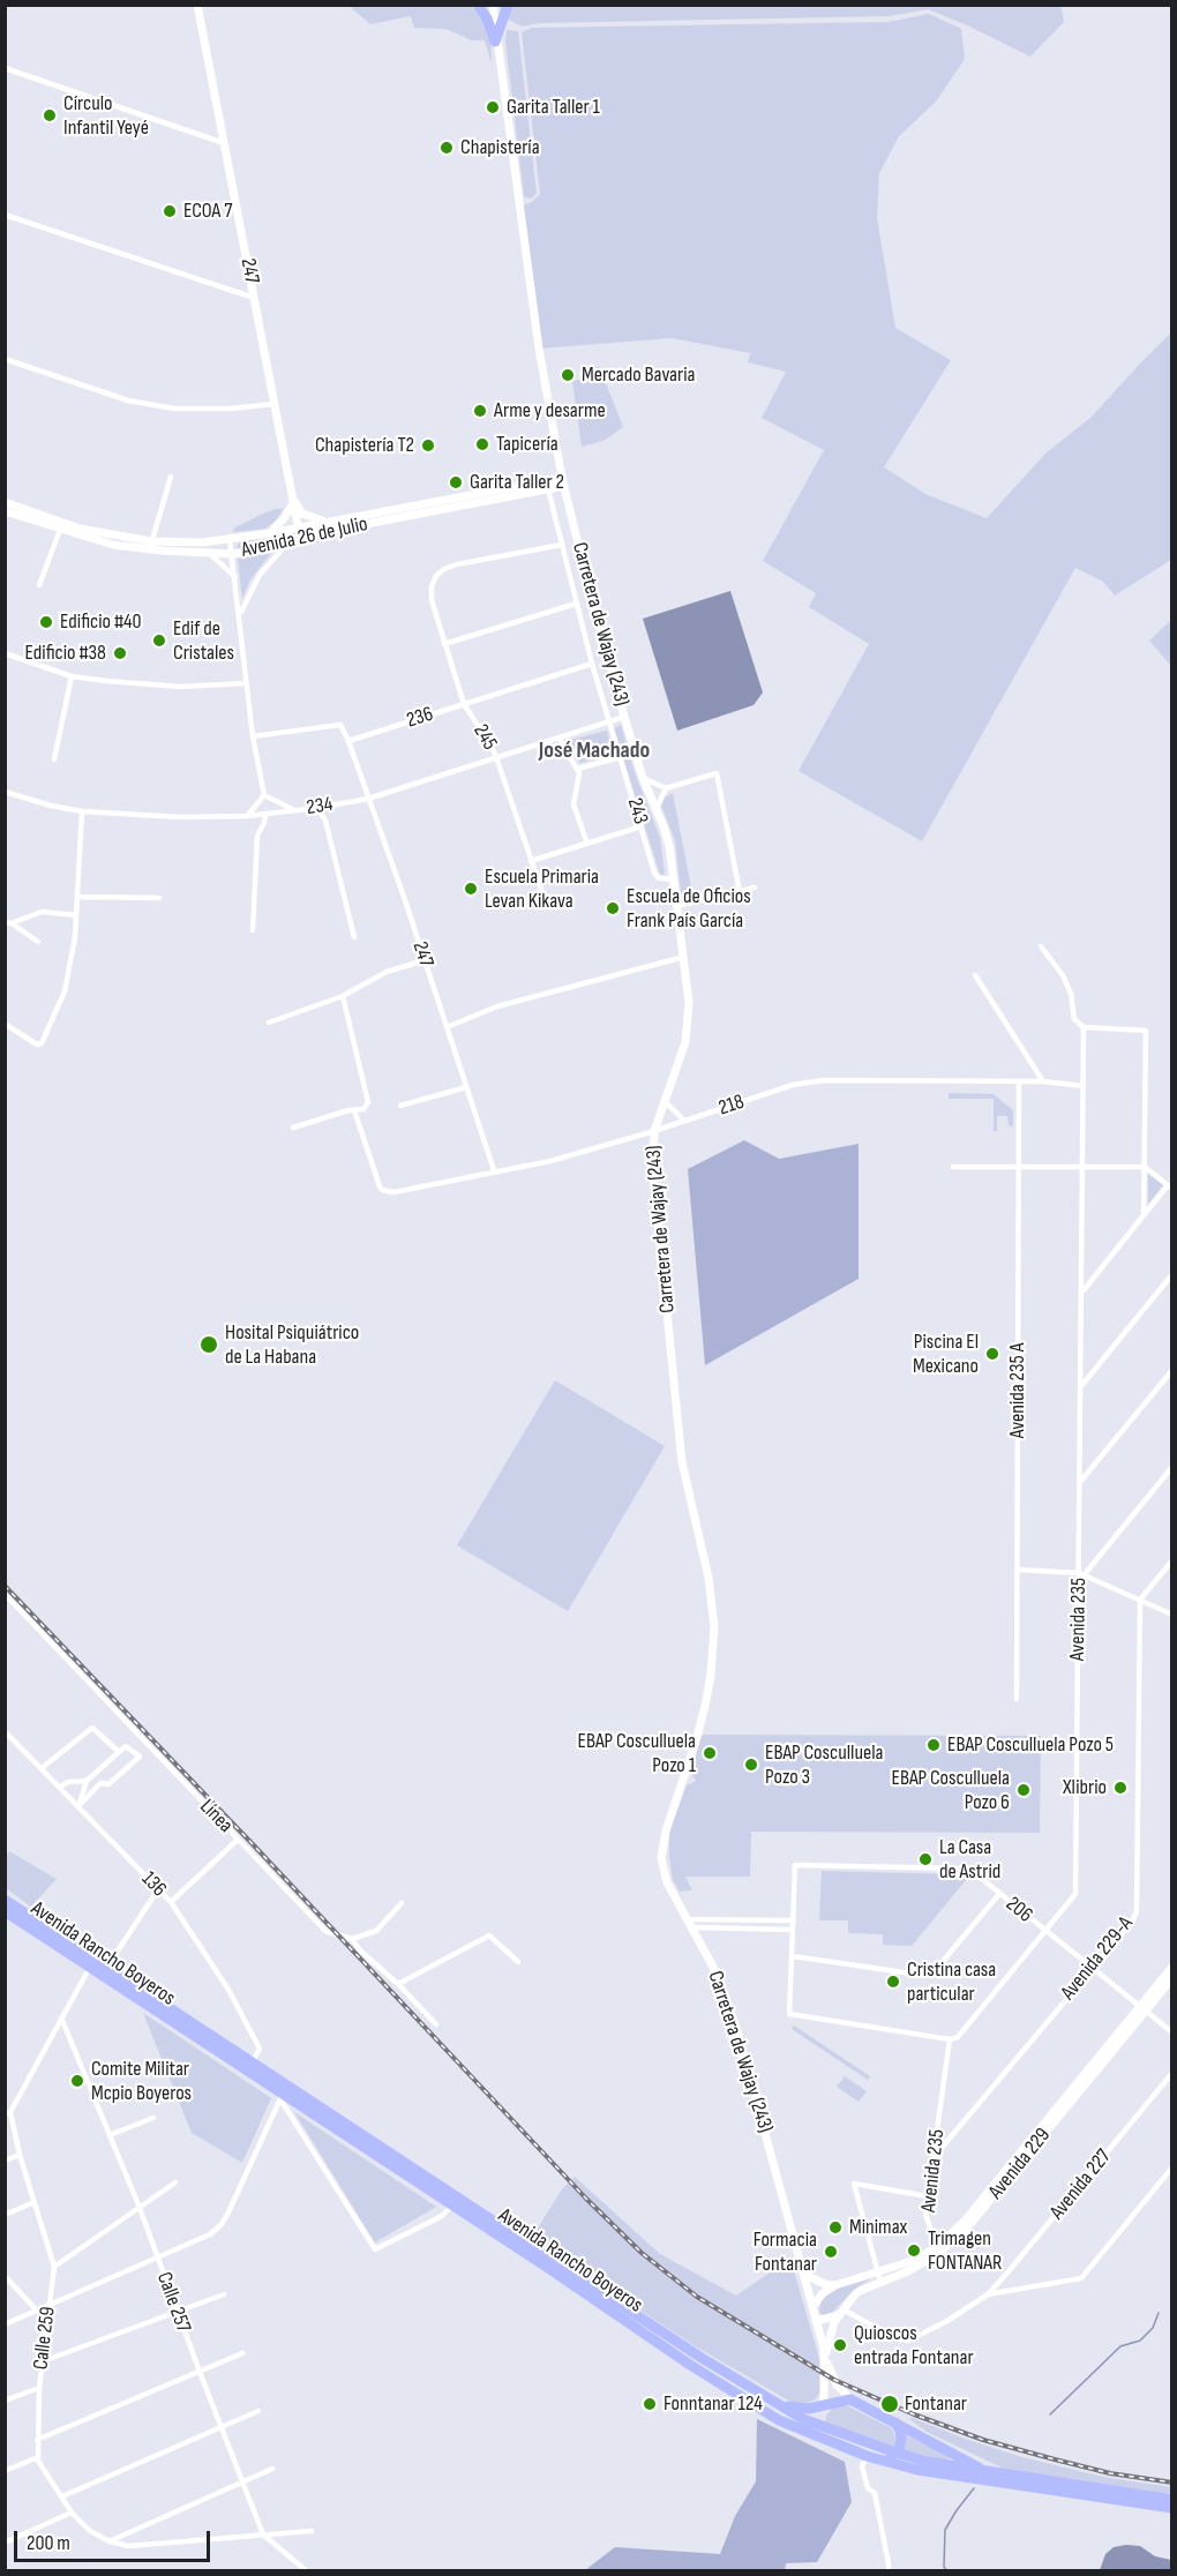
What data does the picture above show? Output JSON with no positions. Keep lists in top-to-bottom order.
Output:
{
  "streets": {
    "highway": ["Avenida Rancho Boyeros"],
    "street": [
      "247",
      "Avenida 26 de Julio",
      "Carretera de Wajay (243)",
      "236",
      "245",
      "234",
      "243",
      "218",
      "Avenida 235 A",
      "Avenida 235",
      "Línea",
      "136",
      "206",
      "Avenida 229-A",
      "Avenida 229",
      "Avenida 227",
      "Calle 257",
      "Calle 259"
    ]
  },
  "crossings": [
    ["247", "Avenida 26 de Julio"],
    ["247", "236"],
    ["247", "234"],
    ["247", "218"],
    ["Avenida 26 de Julio", "Carretera de Wajay (243)"],
    ["Avenida 26 de Julio", "243"],
    ["Carretera de Wajay (243)", "234"],
    ["Carretera de Wajay (243)", "243"],
    ["Carretera de Wajay (243)", "218"],
    ["Carretera de Wajay (243)", "Avenida 229"],
    ["236", "245"],
    ["236", "243"],
    ["245", "234"],
    ["245", "243"],
    ["234", "243"],
    ["218", "Avenida 235 A"],
    ["218", "Avenida 235"],
    ["Avenida 235", "206"],
    ["Avenida 235", "Avenida 229-A"],
    ["Avenida 235", "Avenida 229"],
    ["136", "Avenida Rancho Boyeros"],
    ["206", "Avenida 229-A"],
    ["206", "Avenida 229"]
  ],
  "districts": ["José Machado"],
  "places": [
    "Garita Taller 1",
    "Círculo Infantil Yeyé",
    "Chapistería",
    "ECOA 7",
    "Mercado Bavaria",
    "Arme y desarme",
    "Tapicería",
    "Chapistería T2",
    "Garita Taller 2",
    "Edificio #40",
    "Edif de Cristales",
    "Edificio #38",
    "Escuela Primaria Levan Kikava",
    "Escuela de Oficios Frank País García",
    "Hosital Psiquiátrico de La Habana",
    "Piscina El Mexicano",
    "EBAP Cosculluela Pozo 5",
    "EBAP Cosculluela Pozo 1",
    "EBAP Cosculluela Pozo 3",
    "Xlibrio",
    "EBAP Cosculluela Pozo 6",
    "La Casa de Astrid",
    "Cristina casa particular",
    "Comite Militar Mcpio Boyeros",
    "Minimax",
    "Trimagen FONTANAR",
    "Formacia Fontanar",
    "Quioscos entrada Fontanar",
    "Fonntanar 124",
    "Fontanar"
  ],
  "scale_bar": "200 m"
}
